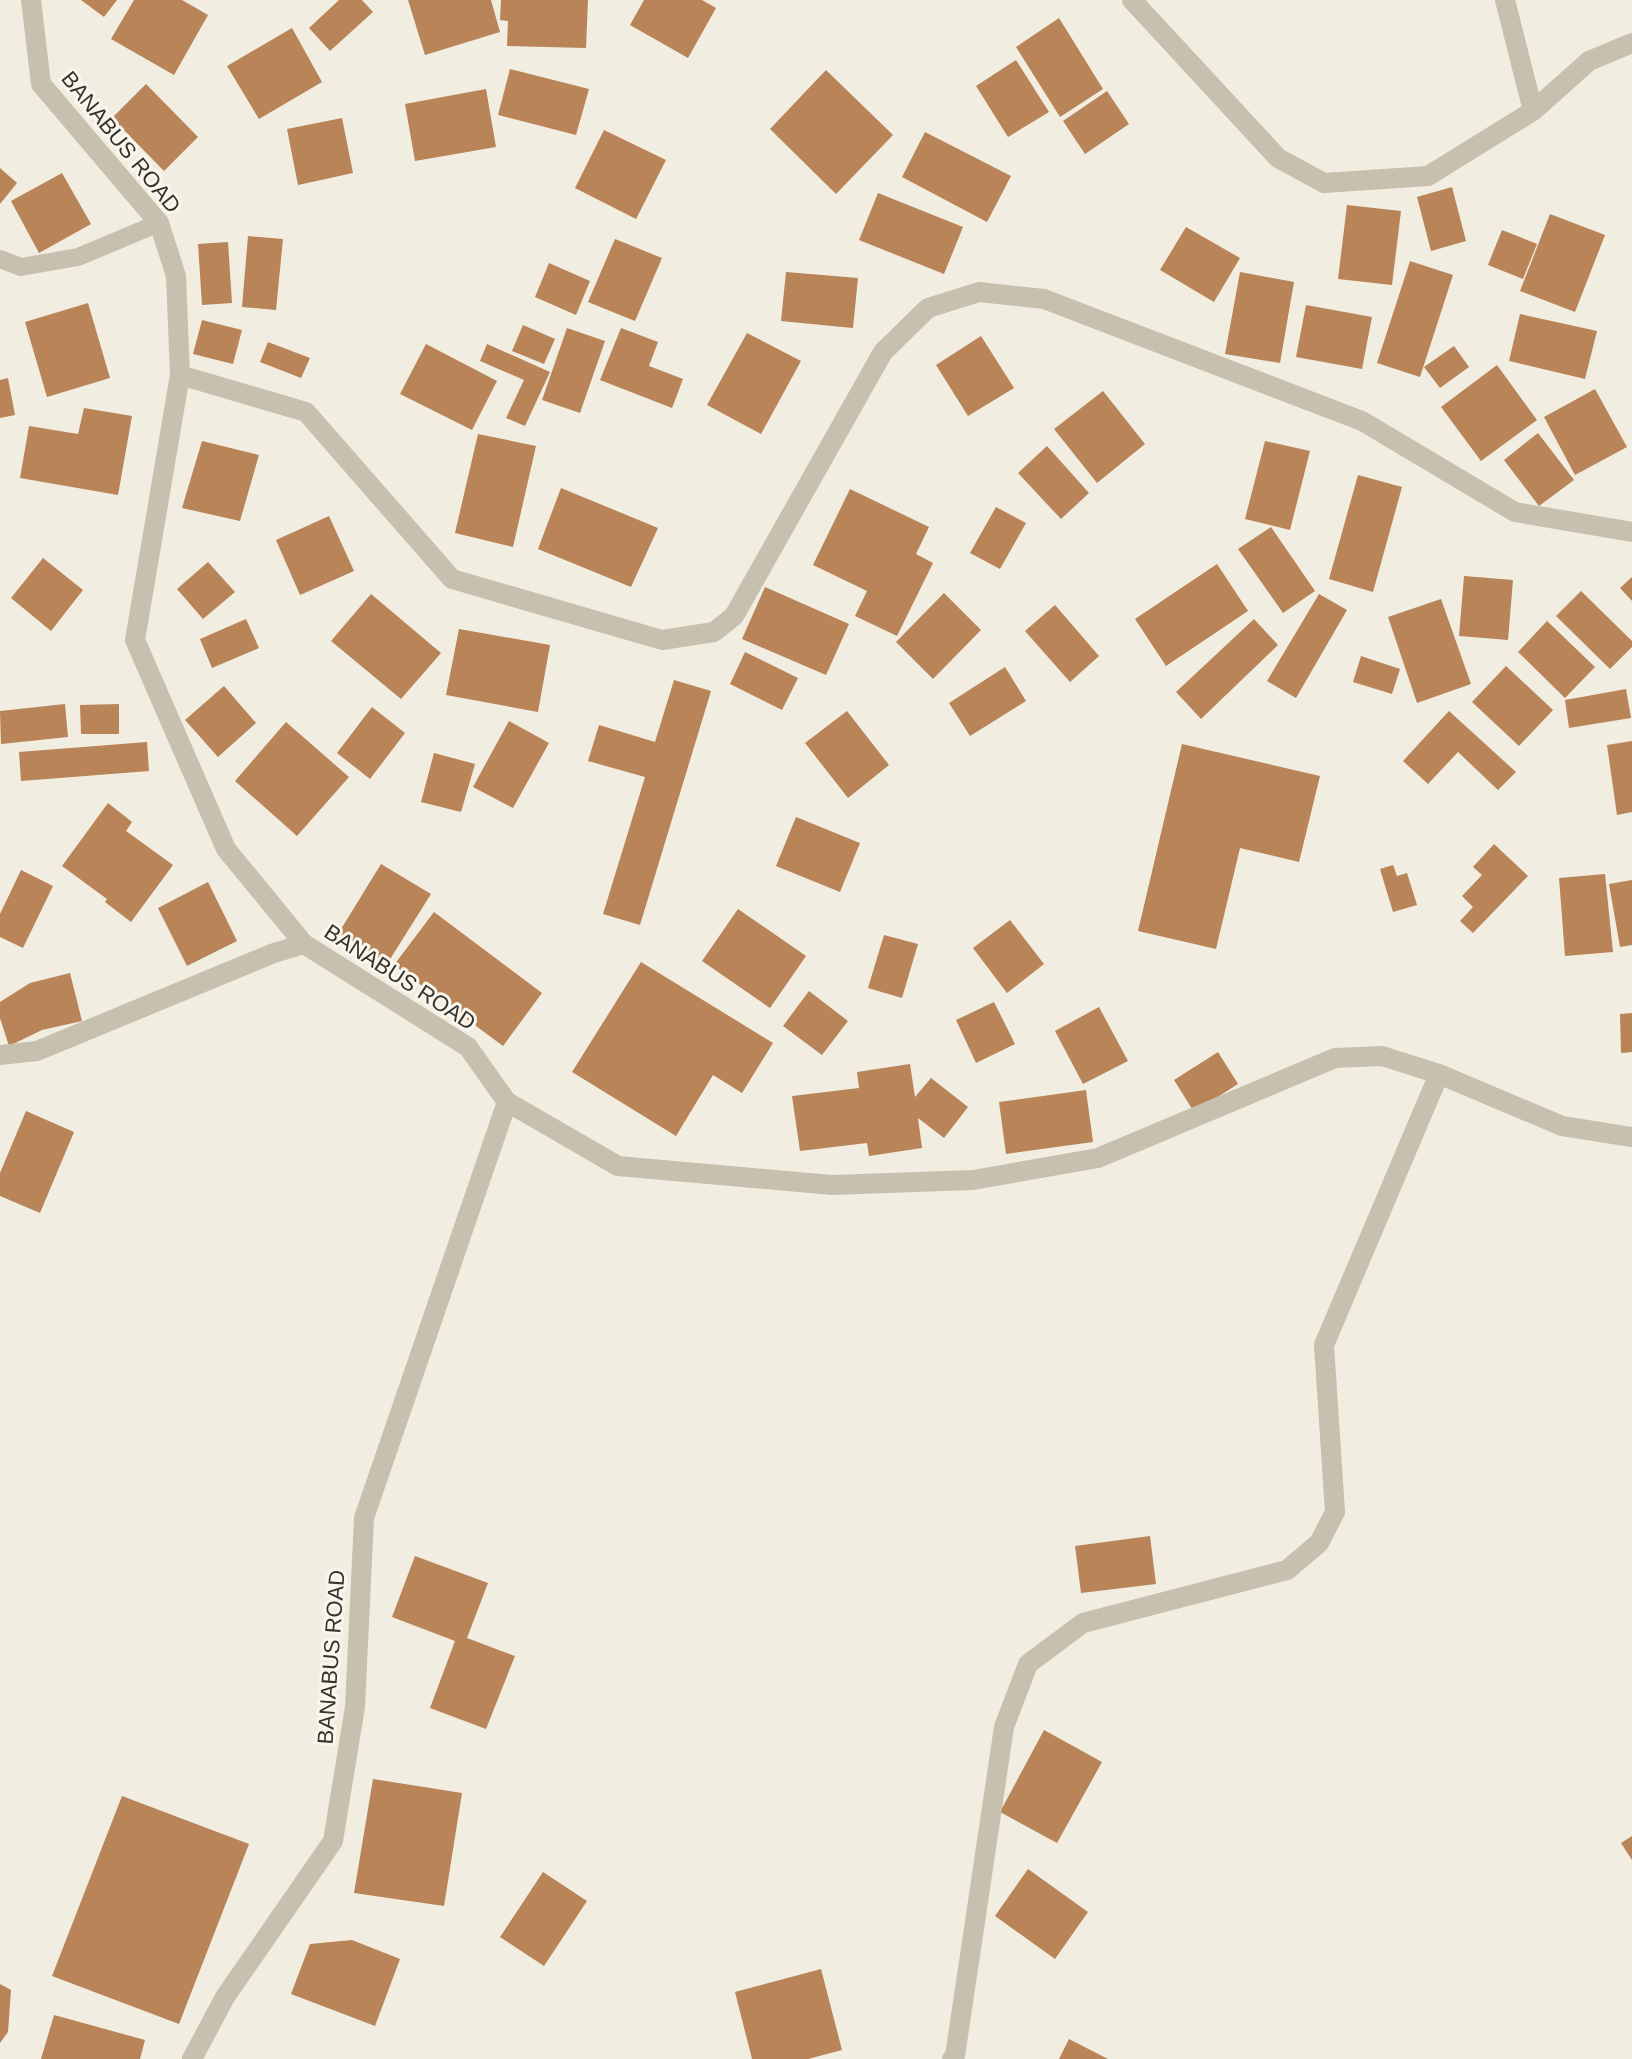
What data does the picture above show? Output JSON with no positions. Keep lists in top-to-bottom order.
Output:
{
  "streets": {
    "street": ["BANABUS ROAD"]
  }
}
